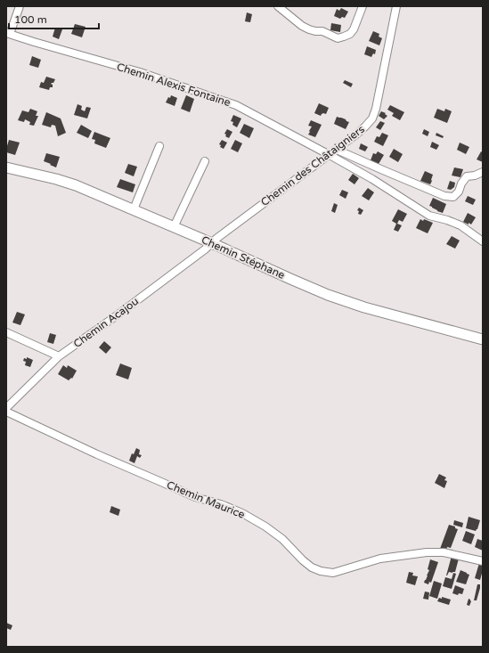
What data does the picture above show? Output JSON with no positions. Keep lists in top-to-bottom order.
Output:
{
  "streets": {
    "main road": ["Chemin Stéphane"],
    "street": [
      "Chemin Alexis Fontaine",
      "Chemin des Châtaigniers",
      "Chemin Acajou",
      "Chemin Maurice"
    ]
  },
  "crossings": [
    ["Chemin Alexis Fontaine", "Chemin des Châtaigniers"],
    ["Chemin des Châtaigniers", "Chemin Stéphane"],
    ["Chemin des Châtaigniers", "Chemin Acajou"],
    ["Chemin Stéphane", "Chemin Acajou"]
  ],
  "scale_bar": "100 m"
}
